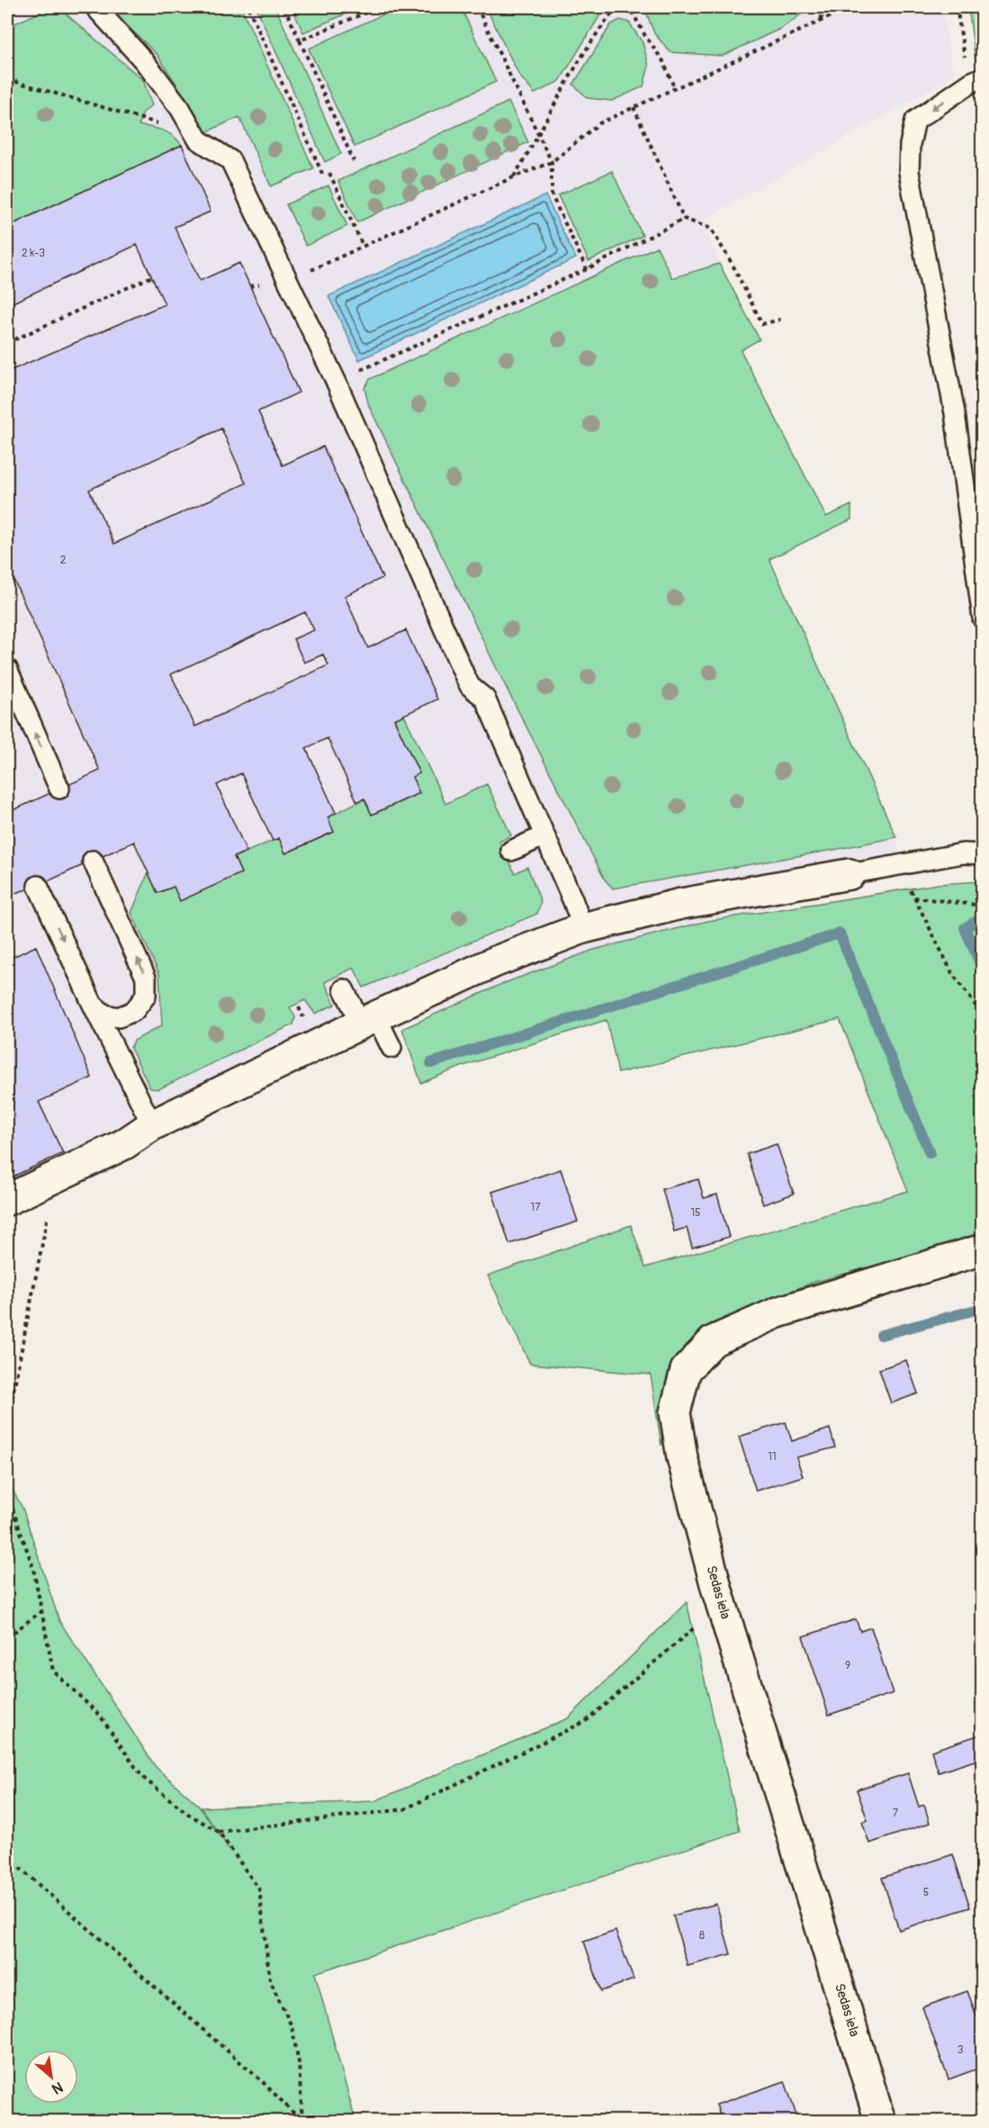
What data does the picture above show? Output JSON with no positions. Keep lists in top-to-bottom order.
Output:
{
  "streets": {
    "street": ["Sedas iela"]
  },
  "house_numbers": [
    "2 k-3",
    "2",
    "17",
    "15",
    "11",
    "9",
    "7",
    "5",
    "8",
    "3"
  ],
  "north": "bottom right"
}
